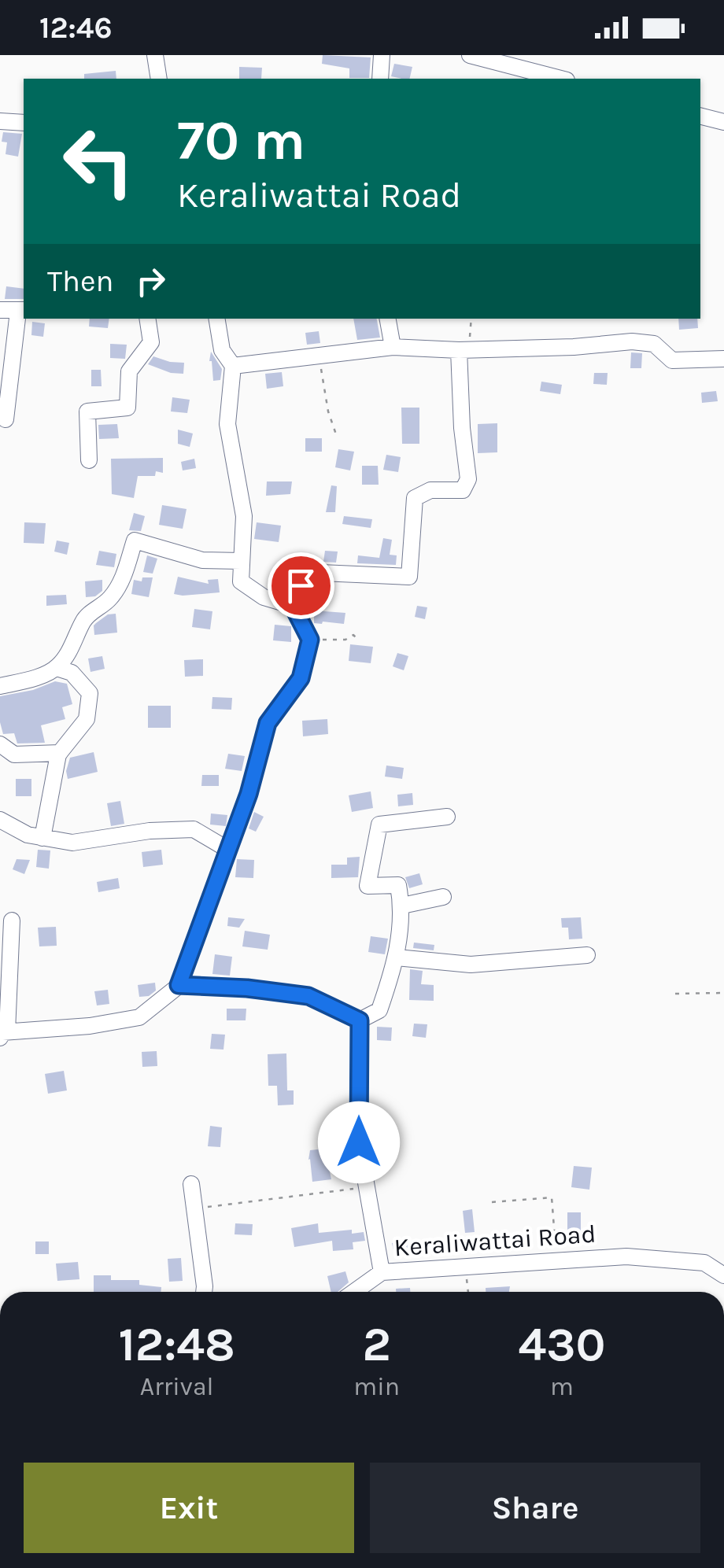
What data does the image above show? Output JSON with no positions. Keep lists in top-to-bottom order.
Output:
{
  "streets": {
    "street": ["Keraliwattai Road"]
  },
  "page": {
    "status": "12:46",
    "turn": ["70 m", "Keraliwattai Road"],
    "then": "Then",
    "eta": [
      "12:48",
      "Arrival",
      "2",
      "min",
      "430",
      "m"
    ],
    "buttons": ["Exit", "Share"]
  }
}
